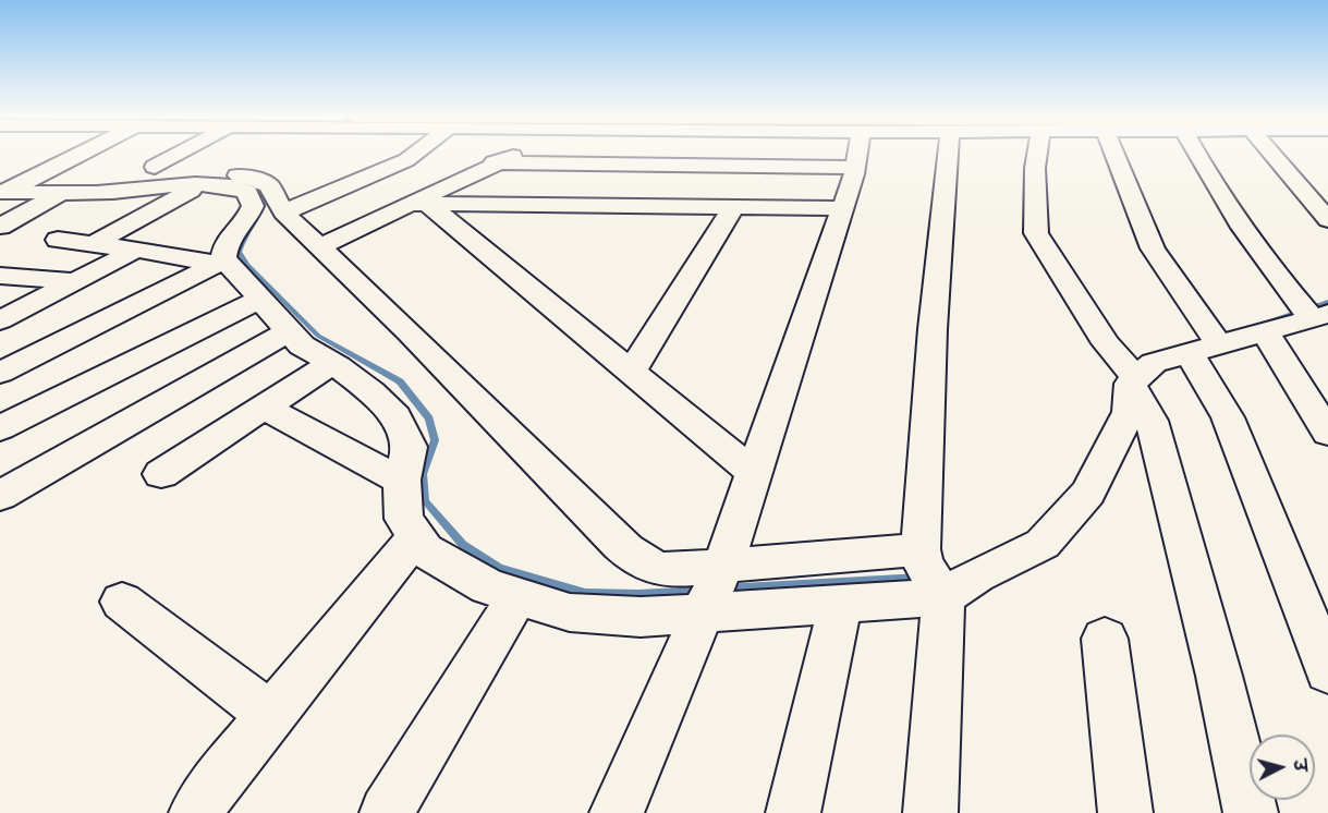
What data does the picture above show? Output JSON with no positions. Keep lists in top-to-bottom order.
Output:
{
  "north": "right"
}
